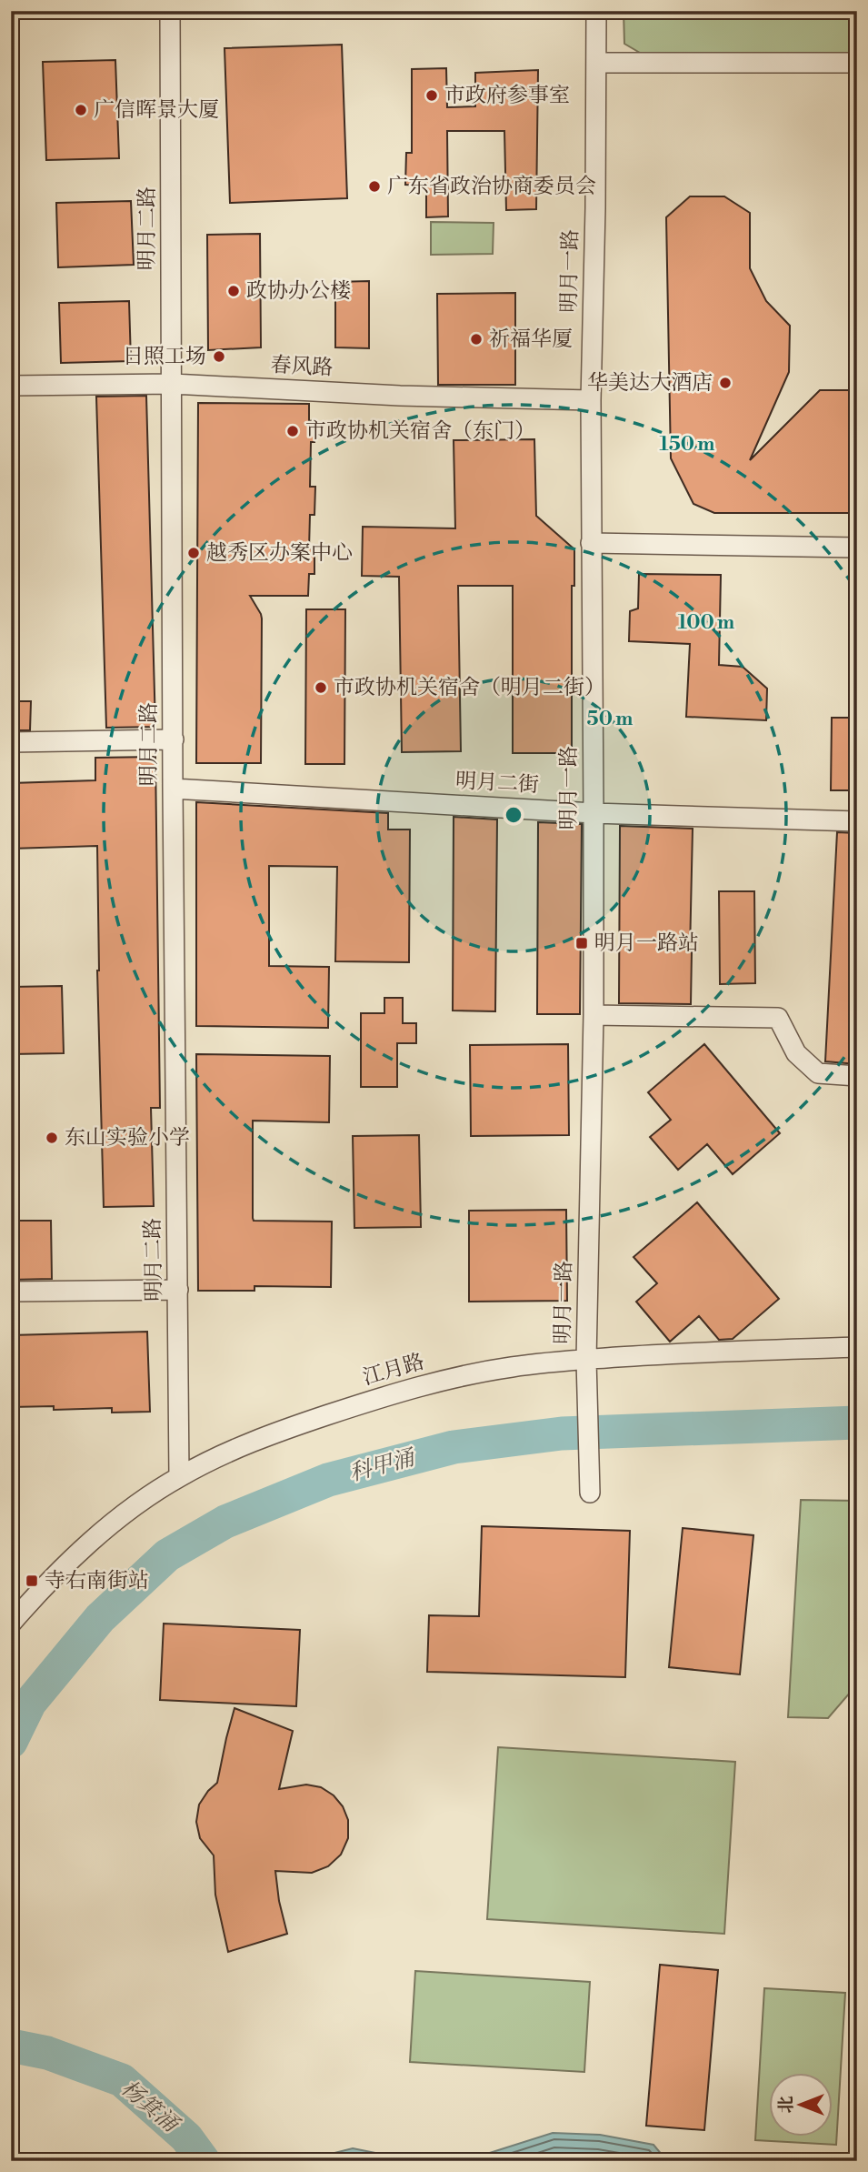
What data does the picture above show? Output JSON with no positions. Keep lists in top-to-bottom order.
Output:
{
  "streets": {
    "street": [
      "明月二路",
      "明月一路",
      "春风路",
      "明月二街",
      "江月路"
    ]
  },
  "crossings": [
    ["明月二路", "春风路"],
    ["明月二路", "明月二街"],
    ["明月二路", "江月路"],
    ["明月一路", "春风路"],
    ["明月一路", "明月二街"],
    ["明月一路", "江月路"]
  ],
  "water": ["科甲涌", "杨箕涌"],
  "places": {
    "other": [
      "市政府参事室",
      "广信晖景大厦",
      "广东省政治协商委员会",
      "政协办公楼",
      "祈福华厦",
      "日照工场",
      "华美达大酒店",
      "市政协机关宿舍（东门）",
      "越秀区办案中心",
      "市政协机关宿舍（明月二街）",
      "东山实验小学"
    ],
    "transit": ["明月一路站", "寺右南街站"]
  },
  "north": "left",
  "rings": ["150 m", "100 m", "50 m"]
}
